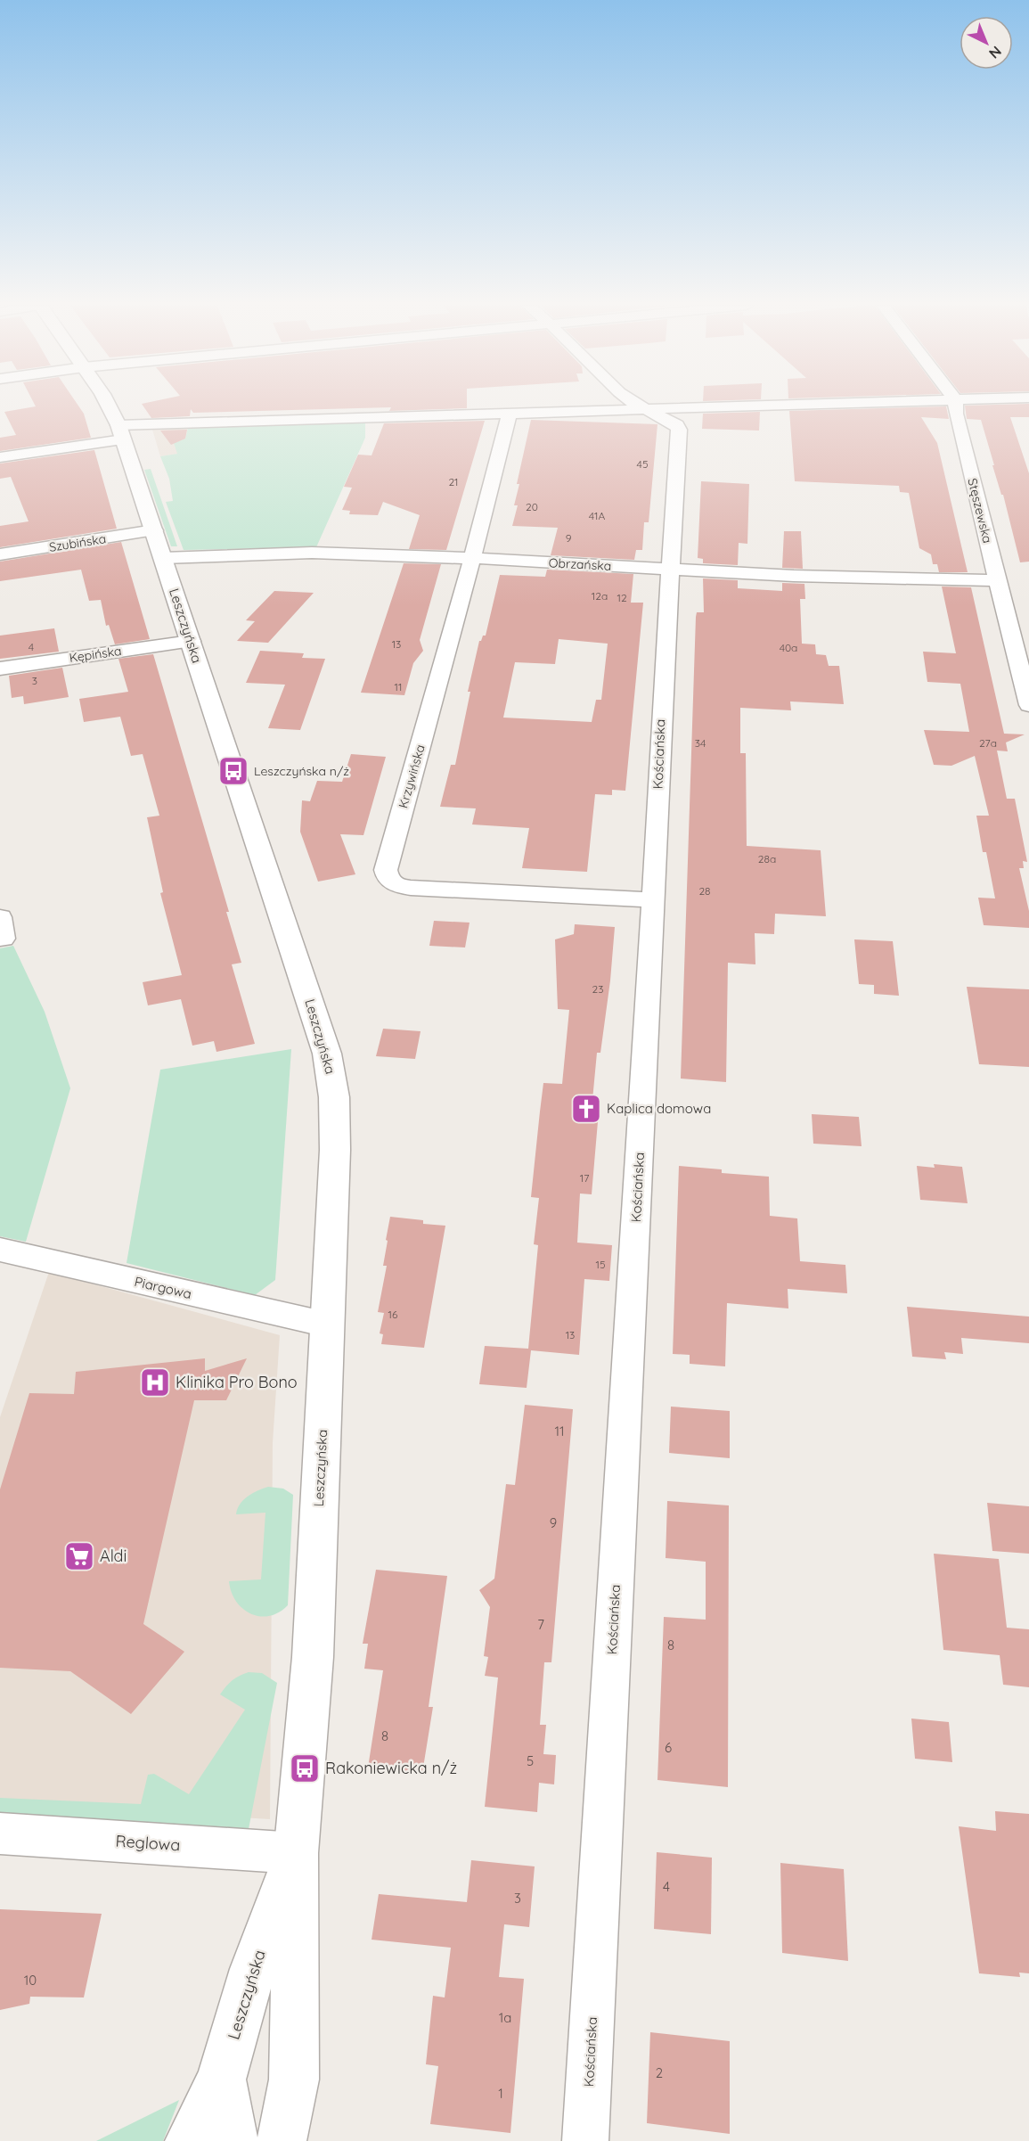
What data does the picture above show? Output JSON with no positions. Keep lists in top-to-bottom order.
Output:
{
  "streets": {
    "street": [
      "Stęszewska",
      "Szubińska",
      "Obrzańska",
      "Leszczyńska",
      "Kępińska",
      "Kościańska",
      "Krzywińska",
      "Piargowa",
      "Reglowa"
    ]
  },
  "crossings": [
    ["Stęszewska", "Obrzańska"],
    ["Szubińska", "Leszczyńska"],
    ["Obrzańska", "Leszczyńska"],
    ["Obrzańska", "Kościańska"],
    ["Obrzańska", "Krzywińska"],
    ["Leszczyńska", "Kępińska"],
    ["Leszczyńska", "Piargowa"],
    ["Leszczyńska", "Reglowa"],
    ["Kościańska", "Krzywińska"]
  ],
  "places": {
    "bus stop": ["Leszczyńska n/ż", "Rakoniewicka n/ż"],
    "church": ["Kaplica domowa"],
    "hospital": ["Klinika Pro Bono"],
    "supermarket": ["Aldi"]
  },
  "house_numbers": [
    "45",
    "21",
    "20",
    "41A",
    "9",
    "12a",
    "12",
    "13",
    "4",
    "40a",
    "3",
    "11",
    "34",
    "27a",
    "28a",
    "28",
    "23",
    "17",
    "15",
    "16",
    "13",
    "11",
    "9",
    "7",
    "8",
    "8",
    "6",
    "5",
    "4",
    "3",
    "10",
    "1a",
    "2",
    "1"
  ],
  "north": "bottom right"
}
